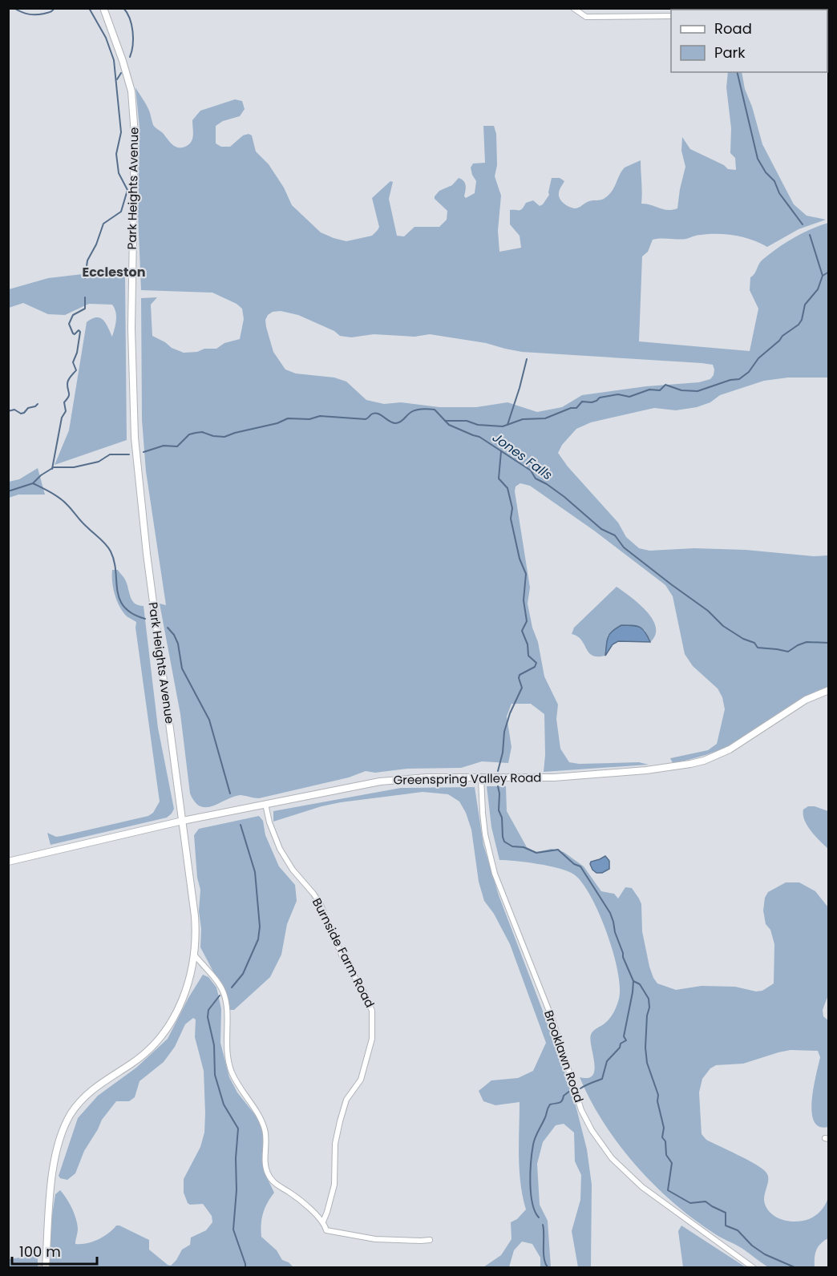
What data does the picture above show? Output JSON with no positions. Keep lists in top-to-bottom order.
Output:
{
  "streets": {
    "main road": ["Park Heights Avenue", "Greenspring Valley Road"],
    "street": ["Burnside Farm Road", "Brooklawn Road"]
  },
  "crossings": [
    ["Park Heights Avenue", "Greenspring Valley Road"],
    ["Greenspring Valley Road", "Burnside Farm Road"],
    ["Greenspring Valley Road", "Brooklawn Road"]
  ],
  "districts": ["Eccleston"],
  "water": ["Jones Falls"],
  "legend": ["Road", "Park"],
  "scale_bar": "100 m"
}
